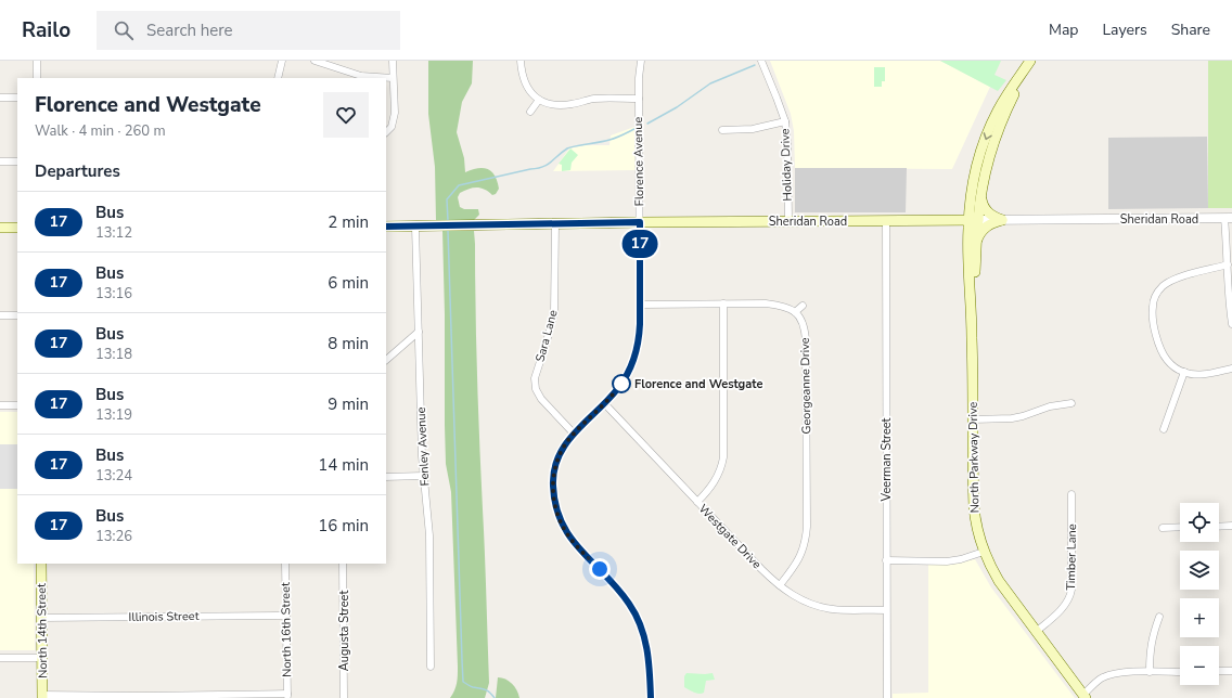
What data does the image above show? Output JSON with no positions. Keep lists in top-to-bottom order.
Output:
{
  "streets": {
    "main road": ["Sheridan Road", "North Parkway Drive", "North 14th Street"],
    "street": [
      "Florence Avenue",
      "Holiday Drive",
      "Sara Lane",
      "Georgeanne Drive",
      "Fenley Avenue",
      "Veerman Street",
      "Westgate Drive",
      "Timber Lane",
      "Illinois Street",
      "North 16th Street",
      "Augusta Street"
    ]
  },
  "crossings": [
    ["Florence Avenue", "Sheridan Road"],
    ["Florence Avenue", "Sara Lane"],
    ["Florence Avenue", "Westgate Drive"],
    ["Holiday Drive", "Sheridan Road"],
    ["Sheridan Road", "Sara Lane"],
    ["Sheridan Road", "Fenley Avenue"],
    ["Sheridan Road", "North Parkway Drive"],
    ["Sheridan Road", "Veerman Street"],
    ["Georgeanne Drive", "Westgate Drive"],
    ["North Parkway Drive", "Timber Lane"],
    ["Veerman Street", "Westgate Drive"],
    ["Illinois Street", "North 16th Street"],
    ["Illinois Street", "North 14th Street"]
  ],
  "places": ["Florence and Westgate"],
  "lines": ["bus line 17"],
  "page": {
    "header": "Railo",
    "search": "Search here",
    "nav": ["Map", "Layers", "Share"],
    "on_map": "17",
    "heading": [
      ["Florence and Westgate", "Walk · 4 min · 260 m"],
      "Departures"
    ],
    "list": [
      {
        "mark": "17",
        "name": "Bus",
        "note": "13:12",
        "value": "2 min"
      },
      {
        "mark": "17",
        "name": "Bus",
        "note": "13:16",
        "value": "6 min"
      },
      {
        "mark": "17",
        "name": "Bus",
        "note": "13:18",
        "value": "8 min"
      },
      {
        "mark": "17",
        "name": "Bus",
        "note": "13:19",
        "value": "9 min"
      },
      {
        "mark": "17",
        "name": "Bus",
        "note": "13:24",
        "value": "14 min"
      },
      {
        "mark": "17",
        "name": "Bus",
        "note": "13:26",
        "value": "16 min"
      }
    ],
    "map_buttons": ["+", "−"]
  }
}
